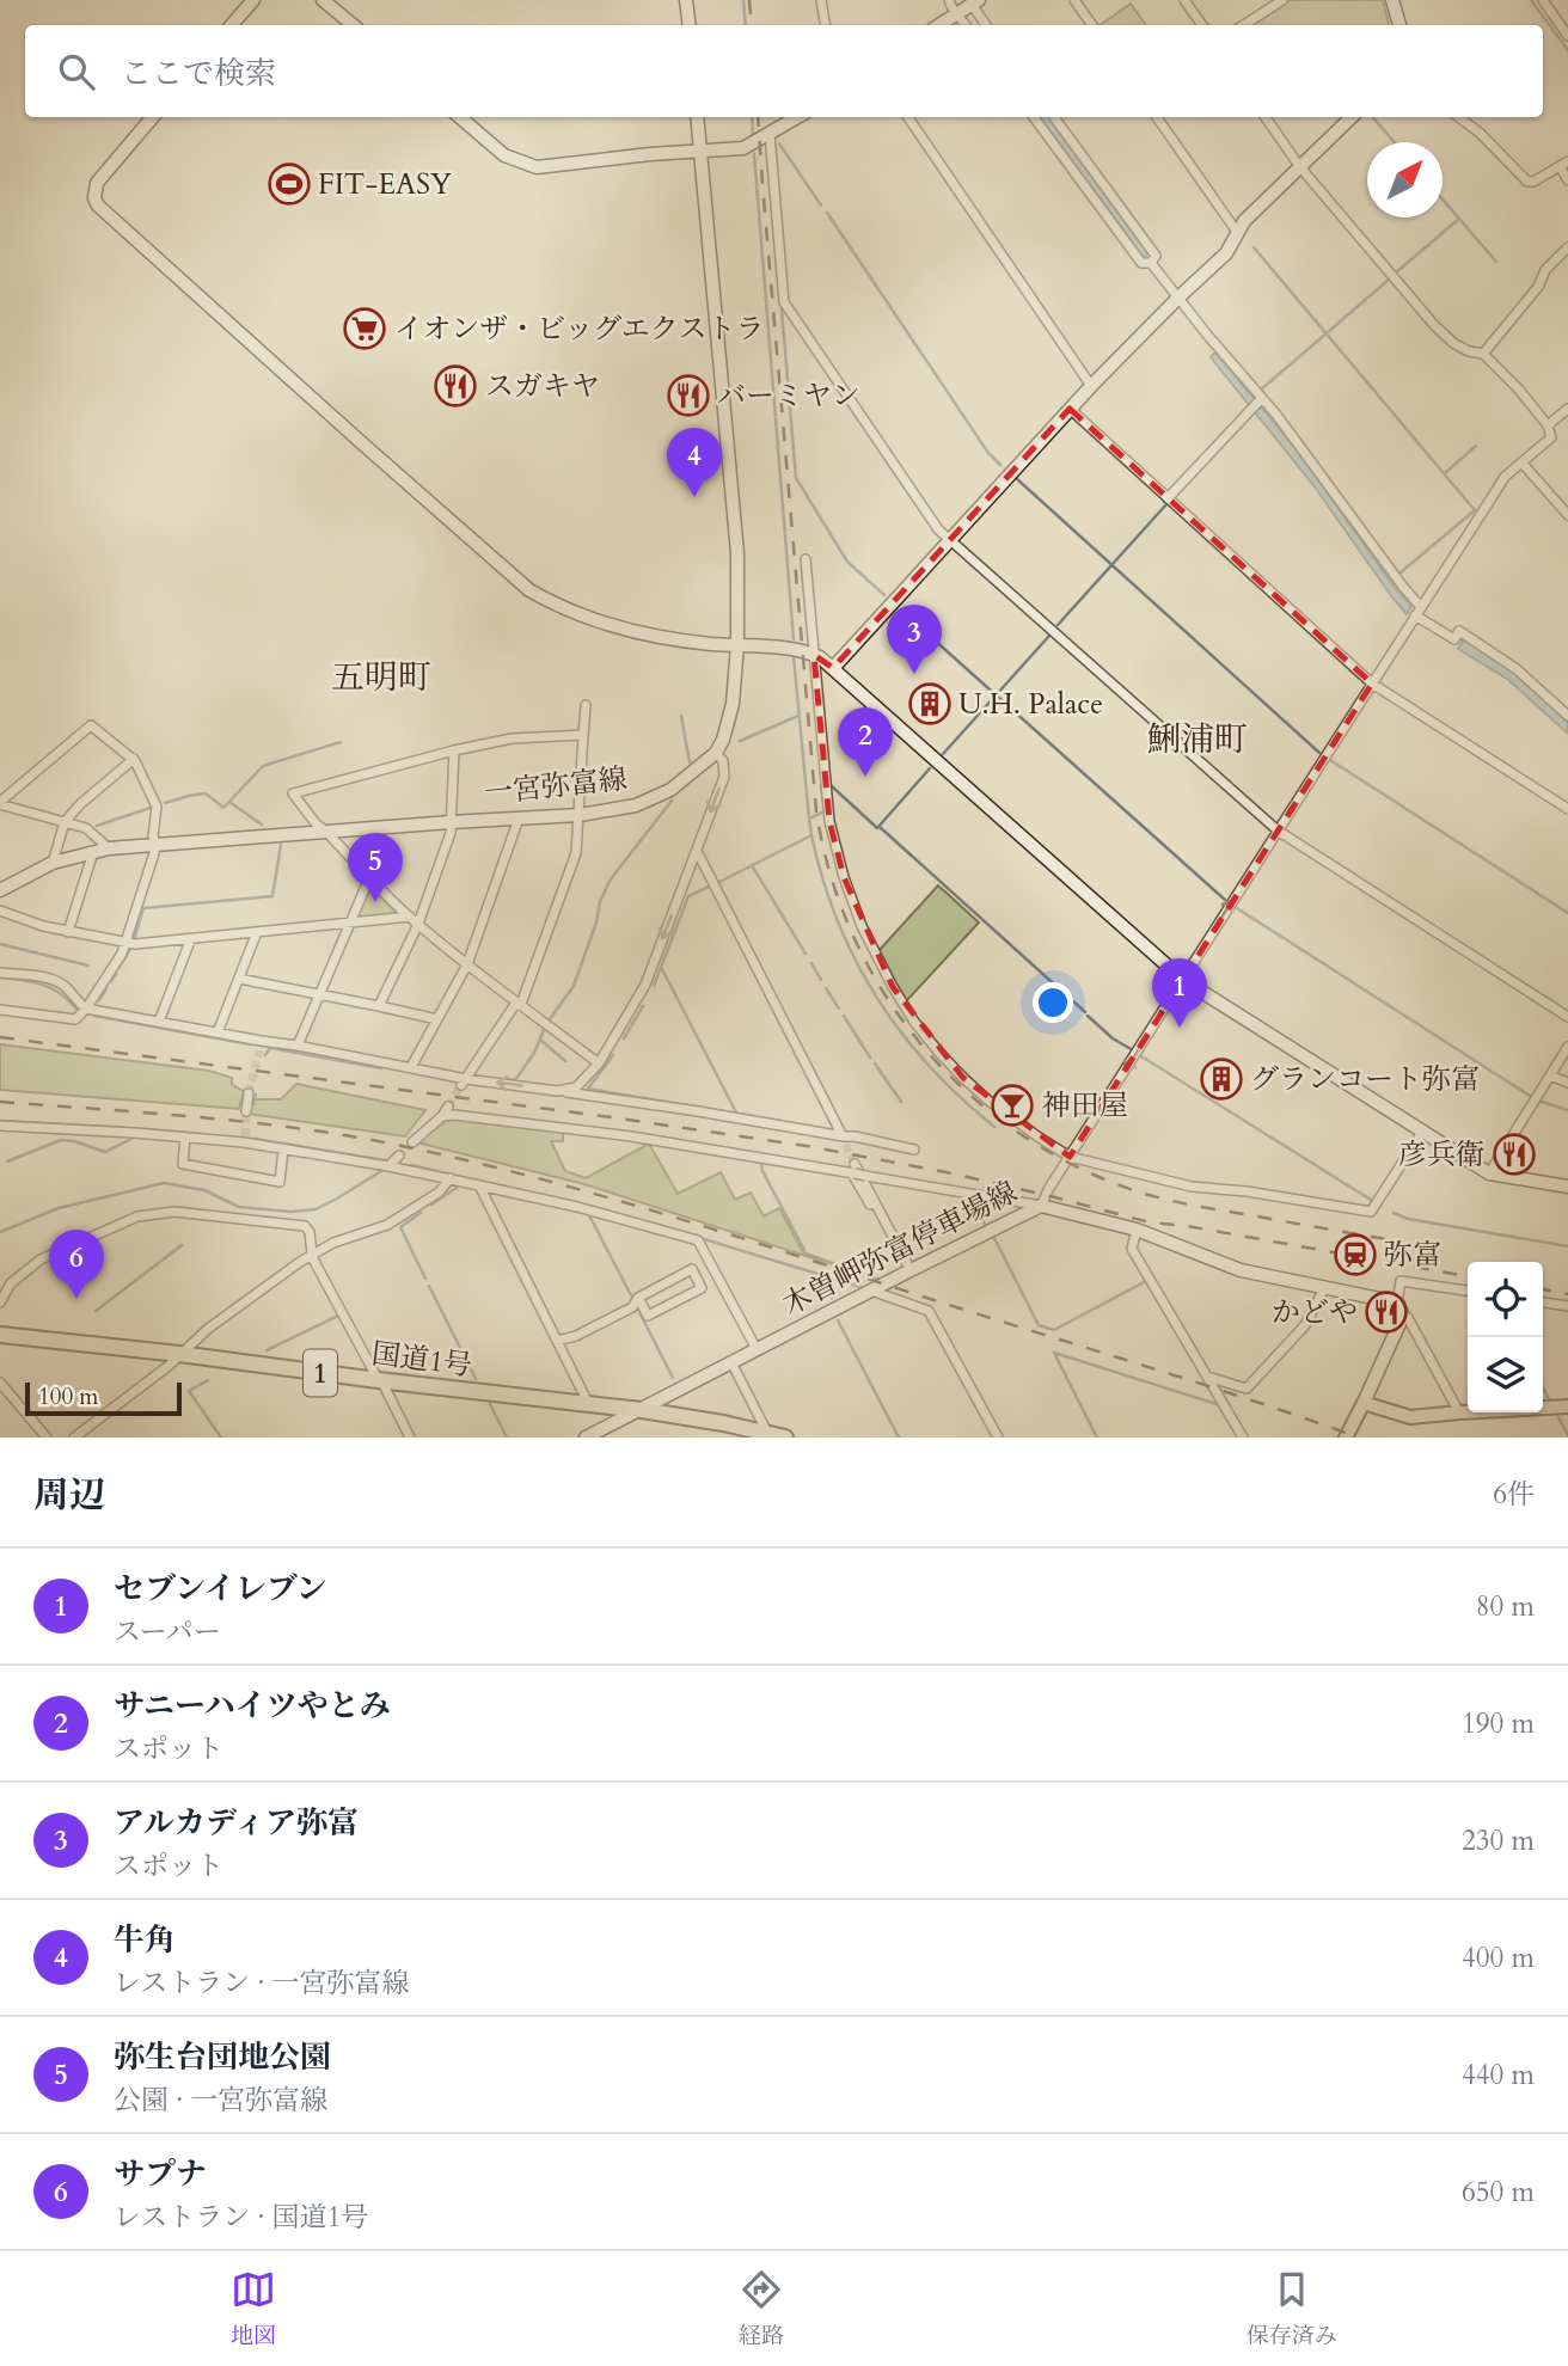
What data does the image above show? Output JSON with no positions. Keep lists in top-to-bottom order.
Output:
{
  "streets": {
    "highway": ["国道1号", "1"],
    "street": ["一宮弥富線", "木曽岬弥富停車場線"]
  },
  "crossings": [
    ["木曽岬弥富停車場線", "国道1号"]
  ],
  "districts": ["五明町", "鯏浦町"],
  "places": {
    "sports": ["FIT-EASY"],
    "supermarket": ["イオンザ・ビッグエクストラ"],
    "restaurant": [
      "スガキヤ",
      "バーミヤン",
      "彦兵衛",
      "かどや"
    ],
    "building": ["U.H. Palace", "グランコート弥富"],
    "bar": ["神田屋"],
    "station": ["弥富"]
  },
  "scale_bar": "100 m",
  "north": "top right",
  "page": {
    "search": "ここで検索",
    "pins": [
      "4",
      "3",
      "2",
      "5",
      "1",
      "6"
    ],
    "scale": "100 m",
    "heading": ["周辺", "6件"],
    "list": [
      {
        "mark": "1",
        "name": "セブンイレブン",
        "note": "スーパー",
        "value": "80 m"
      },
      {
        "mark": "2",
        "name": "サニーハイツやとみ",
        "note": "スポット",
        "value": "190 m"
      },
      {
        "mark": "3",
        "name": "アルカディア弥富",
        "note": "スポット",
        "value": "230 m"
      },
      {
        "mark": "4",
        "name": "牛角",
        "note": "レストラン · 一宮弥富線",
        "value": "400 m"
      },
      {
        "mark": "5",
        "name": "弥生台団地公園",
        "note": "公園 · 一宮弥富線",
        "value": "440 m"
      },
      {
        "mark": "6",
        "name": "サプナ",
        "note": "レストラン · 国道1号",
        "value": "650 m"
      }
    ],
    "nav": ["地図", "経路", "保存済み"]
  }
}
